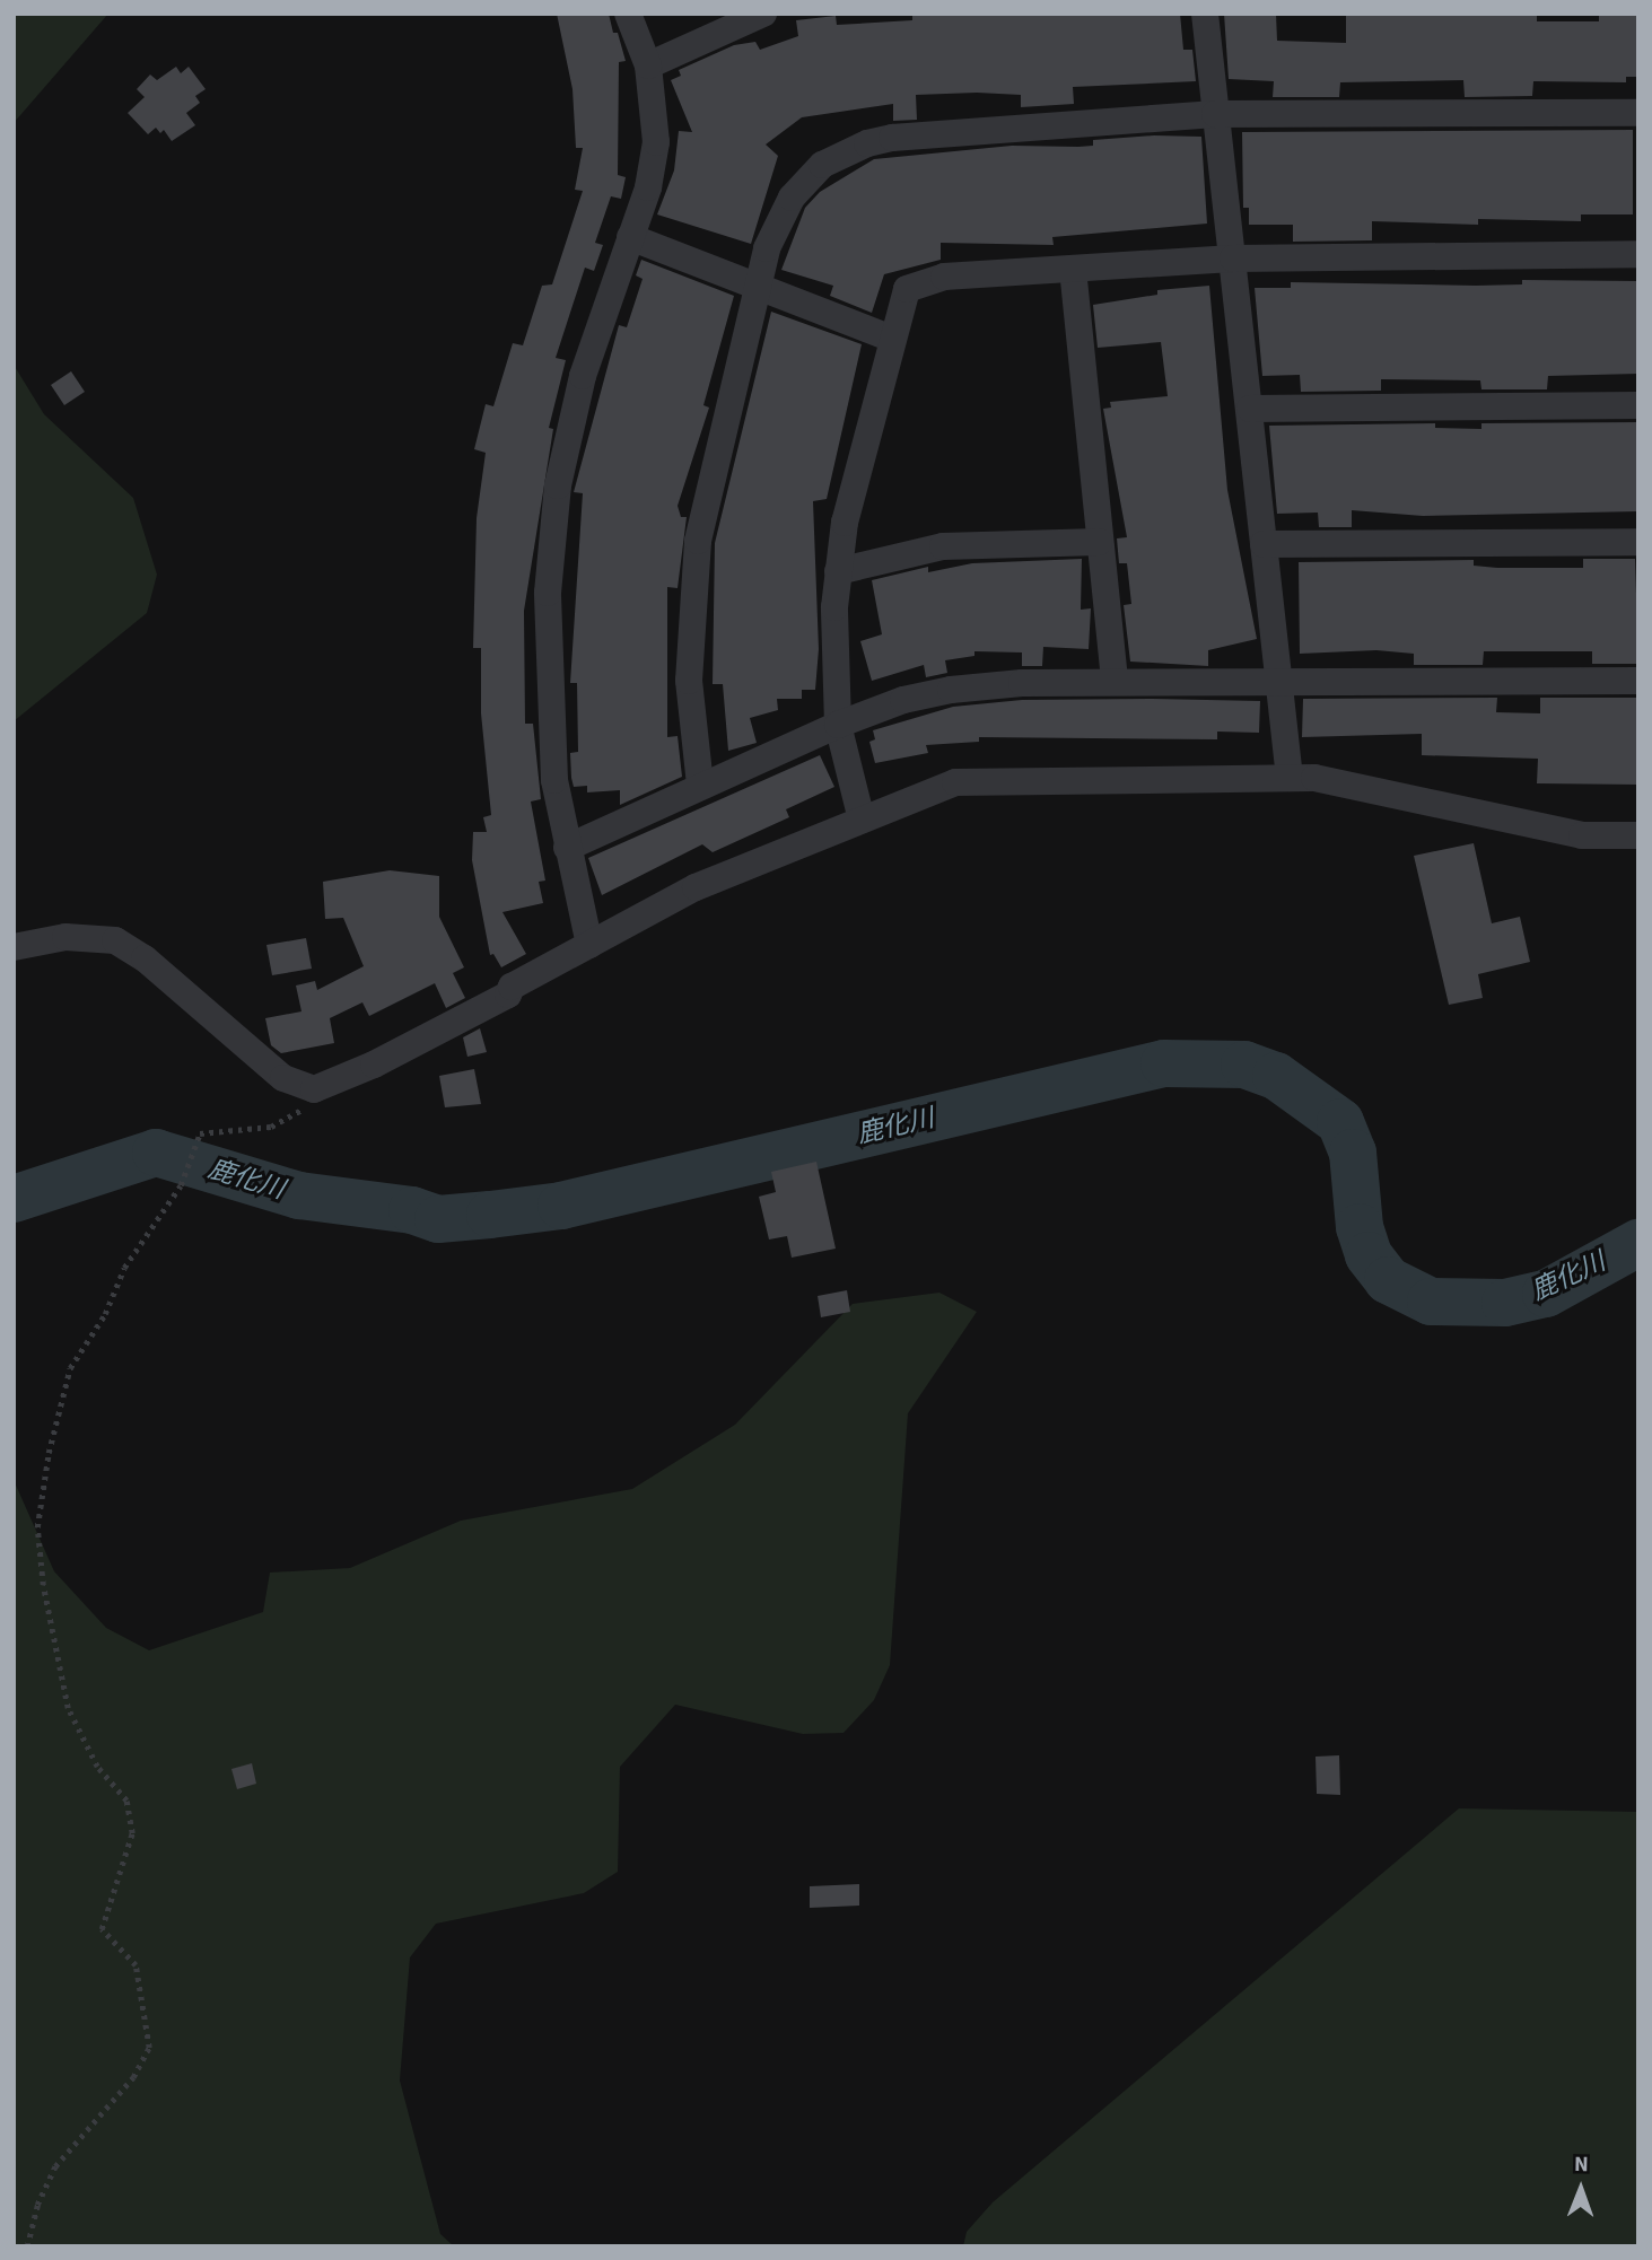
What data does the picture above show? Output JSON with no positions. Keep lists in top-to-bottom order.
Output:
{
  "water": ["鹿化川"],
  "north": "top"
}
